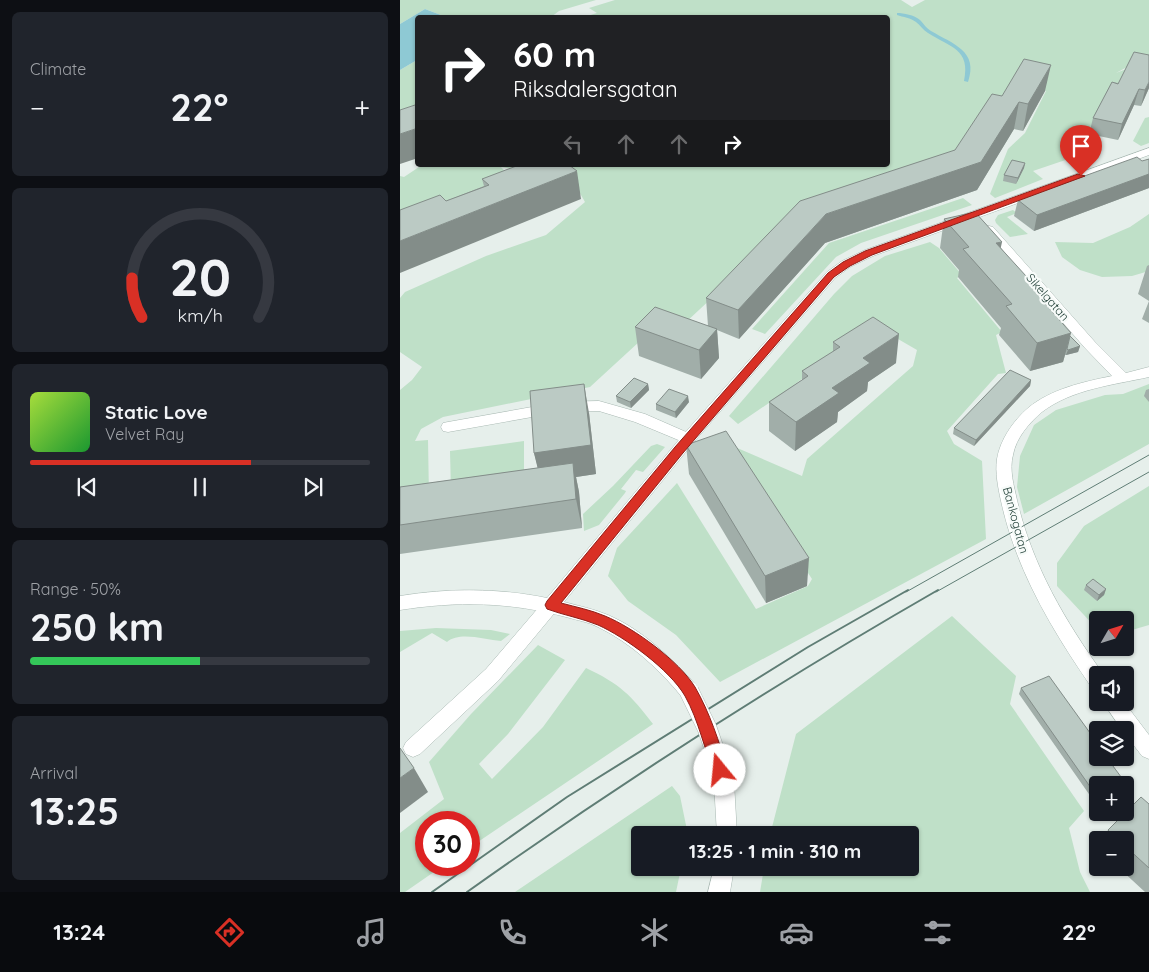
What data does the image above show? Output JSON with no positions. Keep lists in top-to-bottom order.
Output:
{
  "streets": {
    "street": ["Sikelgatan", "Bankogatan"]
  },
  "crossings": [
    ["Sikelgatan", "Bankogatan"]
  ],
  "north": "top right",
  "page": {
    "tile": [
      "Climate",
      ["Range · 50%", "250 km"],
      ["Arrival", "13:25"]
    ],
    "turn": ["60 m", "Riksdalersgatan"],
    "heat": ["−", "22°", "+"],
    "song": ["Static Love", "Velvet Ray"],
    "map_buttons": ["+", "−"],
    "limit": "30",
    "trip": "13:25 · 1 min · 310 m",
    "tabs": ["13:24", "22°"],
    "gauge": ["20", "km/h"]
  }
}
